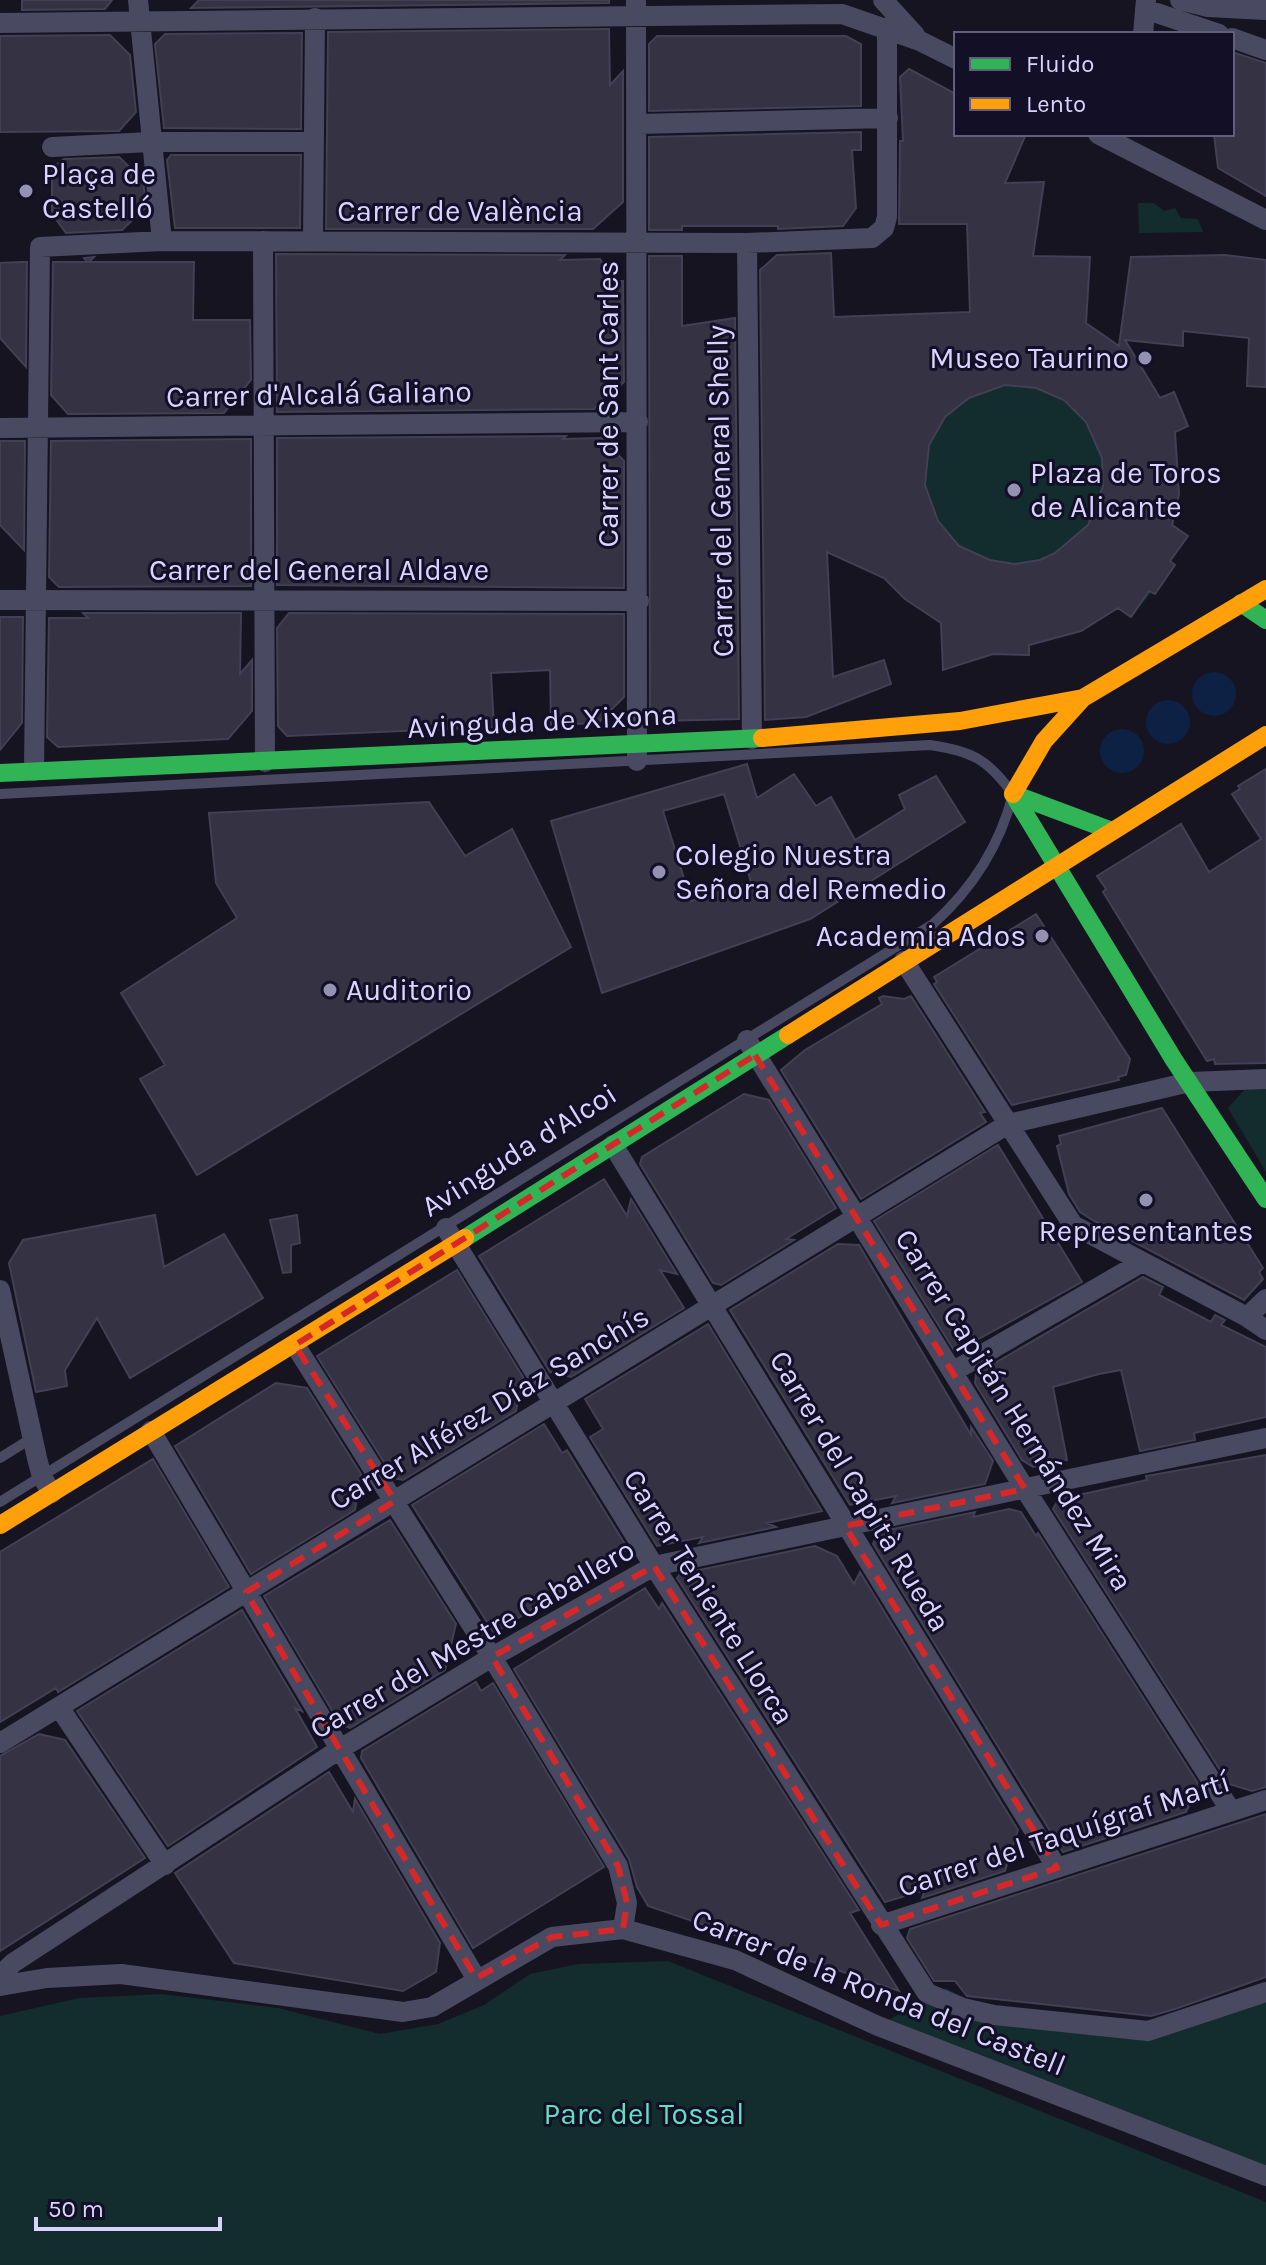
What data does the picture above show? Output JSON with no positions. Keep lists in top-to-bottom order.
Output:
{
  "streets": {
    "main road": ["Avinguda de Xixona", "Avinguda d'Alcoi"],
    "street": [
      "Carrer de València",
      "Carrer d'Alcalá Galiano",
      "Carrer de Sant Carles",
      "Carrer del General Shelly",
      "Carrer del General Aldave",
      "Carrer Alférez Díaz Sanchís",
      "Carrer Capitán Hernández Mira",
      "Carrer del Capità Rueda",
      "Carrer Teniente Llorca",
      "Carrer del Mestre Caballero",
      "Carrer del Taquígraf Martí",
      "Carrer de la Ronda del Castell"
    ]
  },
  "crossings": [
    ["Carrer de València", "Carrer d'Alcalá Galiano"],
    ["Carrer de València", "Carrer de Sant Carles"],
    ["Carrer de València", "Carrer del General Shelly"],
    ["Carrer d'Alcalá Galiano", "Carrer de Sant Carles"],
    ["Carrer de Sant Carles", "Carrer del General Aldave"],
    ["Carrer de Sant Carles", "Avinguda de Xixona"],
    ["Carrer del General Shelly", "Avinguda de Xixona"],
    ["Avinguda de Xixona", "Avinguda d'Alcoi"],
    ["Avinguda d'Alcoi", "Carrer Capitán Hernández Mira"],
    ["Avinguda d'Alcoi", "Carrer del Capità Rueda"],
    ["Avinguda d'Alcoi", "Carrer Teniente Llorca"],
    ["Carrer Alférez Díaz Sanchís", "Carrer Capitán Hernández Mira"],
    ["Carrer Alférez Díaz Sanchís", "Carrer del Capità Rueda"],
    ["Carrer Alférez Díaz Sanchís", "Carrer Teniente Llorca"],
    ["Carrer Capitán Hernández Mira", "Carrer del Mestre Caballero"],
    ["Carrer Capitán Hernández Mira", "Carrer del Taquígraf Martí"],
    ["Carrer del Capità Rueda", "Carrer del Mestre Caballero"],
    ["Carrer del Capità Rueda", "Carrer del Taquígraf Martí"],
    ["Carrer Teniente Llorca", "Carrer del Mestre Caballero"],
    ["Carrer Teniente Llorca", "Carrer del Taquígraf Martí"]
  ],
  "parks": ["Parc del Tossal"],
  "places": [
    "Plaça de Castelló",
    "Museo Taurino",
    "Plaza de Toros de Alicante",
    "Colegio Nuestra Señora del Remedio",
    "Academia Ados",
    "Auditorio",
    "Representantes"
  ],
  "legend": ["Fluido", "Lento"],
  "scale_bar": "50 m"
}
